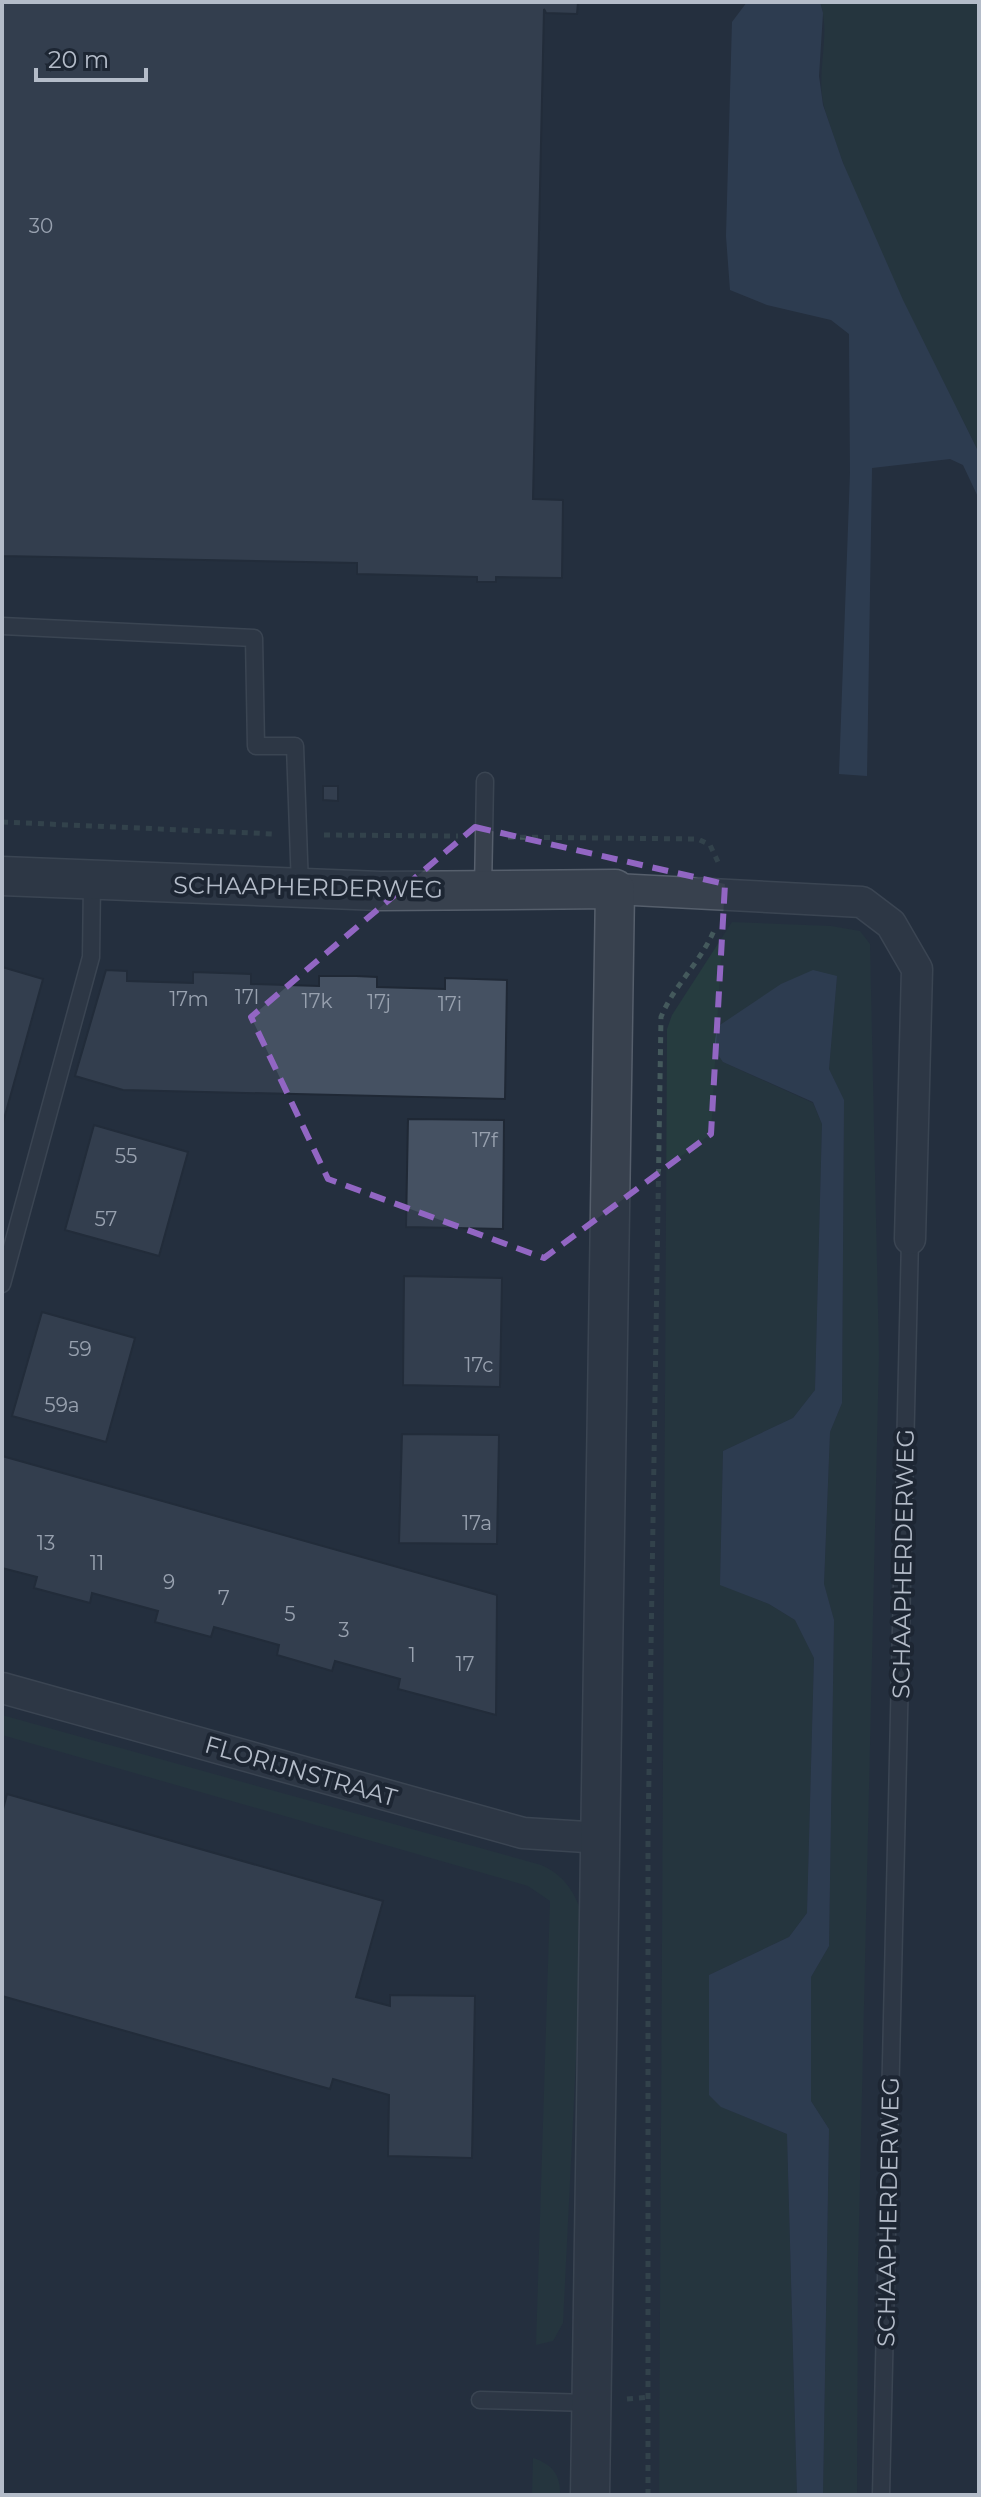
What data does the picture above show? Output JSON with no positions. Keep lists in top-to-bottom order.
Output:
{
  "streets": {
    "street": ["SCHAAPHERDERWEG", "FLORIJNSTRAAT"]
  },
  "house_numbers": [
    "30",
    "17l",
    "17m",
    "17k",
    "17j",
    "17i",
    "17f",
    "55",
    "57",
    "59",
    "17c",
    "59a",
    "17a",
    "13",
    "11",
    "9",
    "7",
    "5",
    "3",
    "1",
    "17"
  ],
  "scale_bar": "20 m"
}
